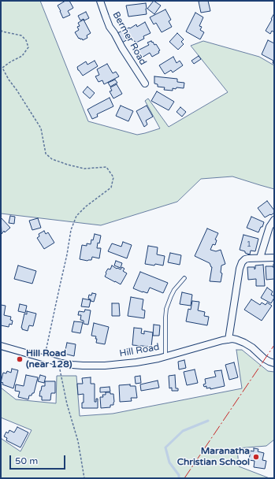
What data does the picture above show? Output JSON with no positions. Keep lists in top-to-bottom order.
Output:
{
  "streets": {
    "street": ["Bermer Road", "Hill Road"]
  },
  "places": ["Hill Road (near 128)", "Maranatha Christian School"],
  "house_numbers": ["1"],
  "scale_bar": "50 m"
}
